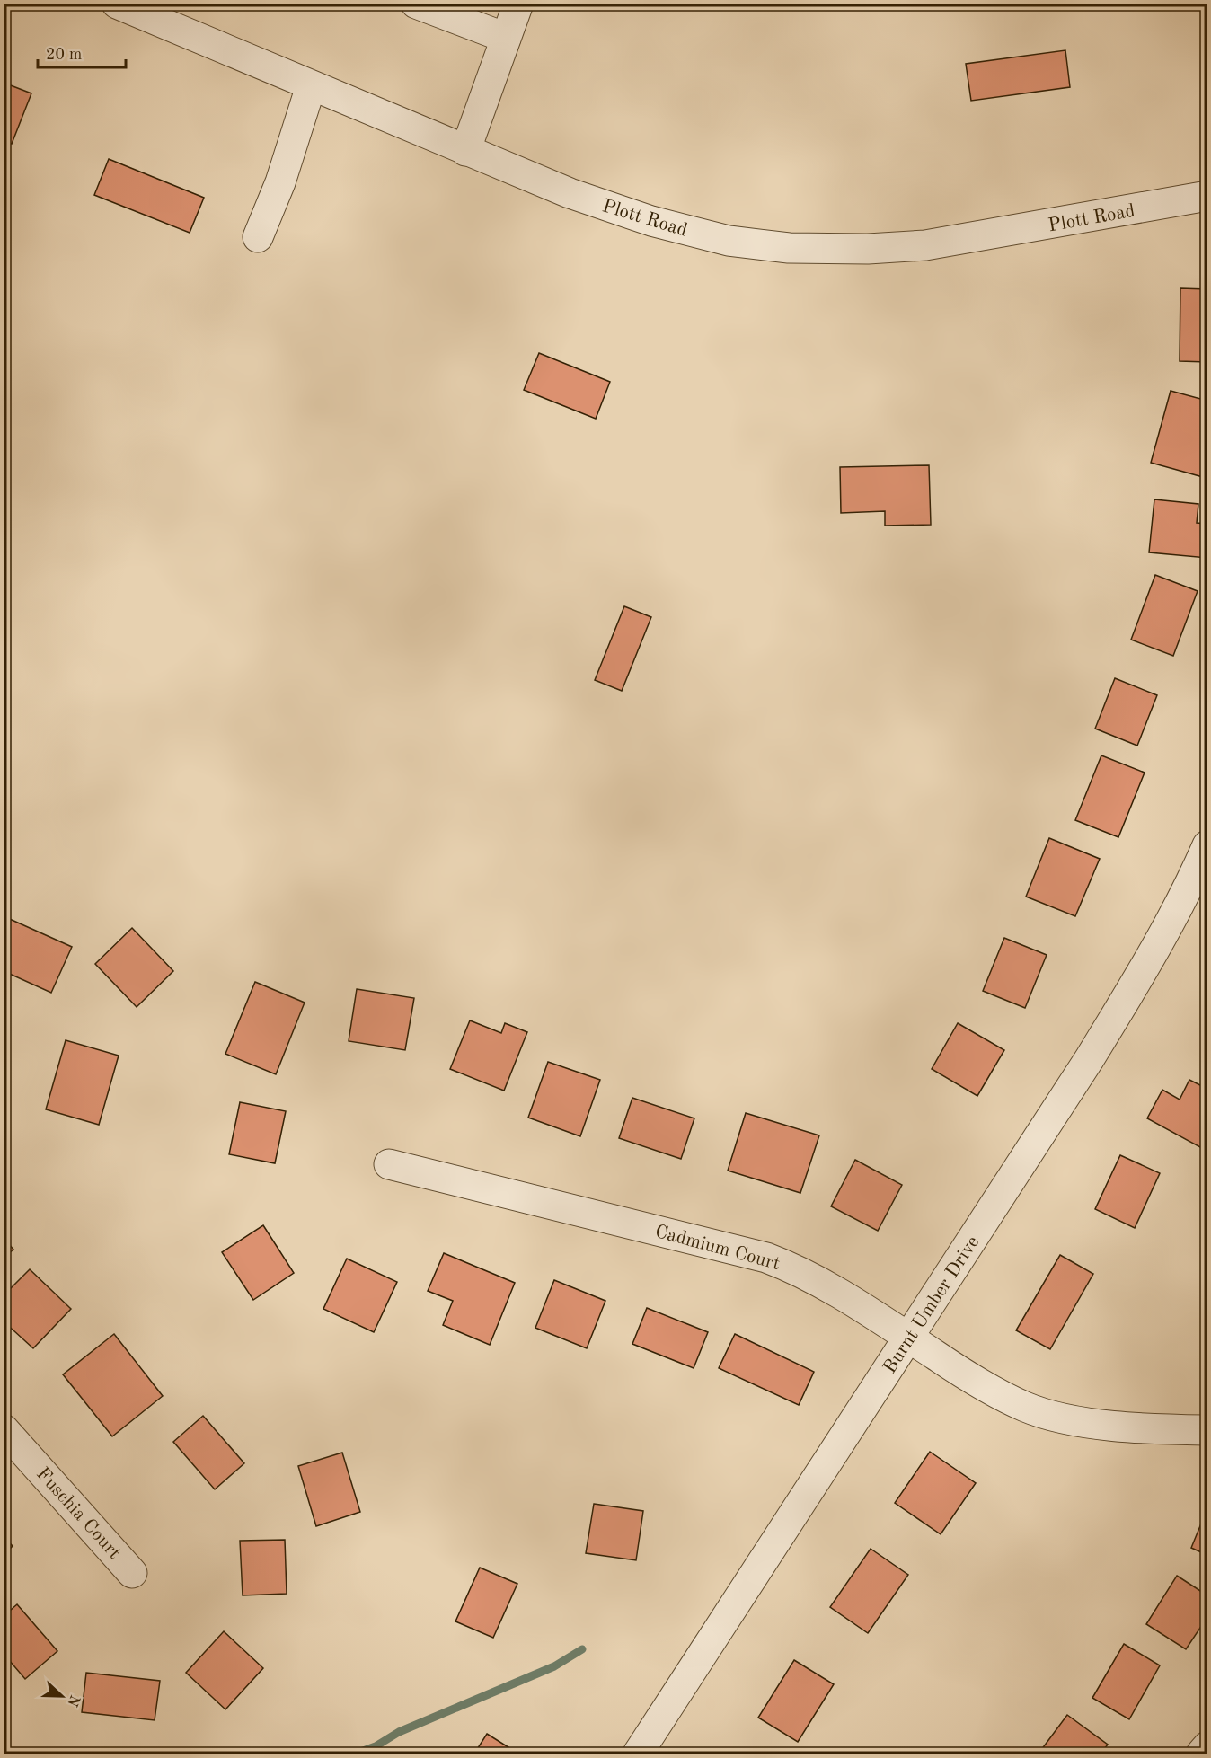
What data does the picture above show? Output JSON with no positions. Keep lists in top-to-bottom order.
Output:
{
  "streets": {
    "street": [
      "Plott Road",
      "Cadmium Court",
      "Burnt Umber Drive",
      "Fuschia Court"
    ]
  },
  "crossings": [
    ["Cadmium Court", "Burnt Umber Drive"]
  ],
  "scale_bar": "20 m",
  "north": "right"
}
